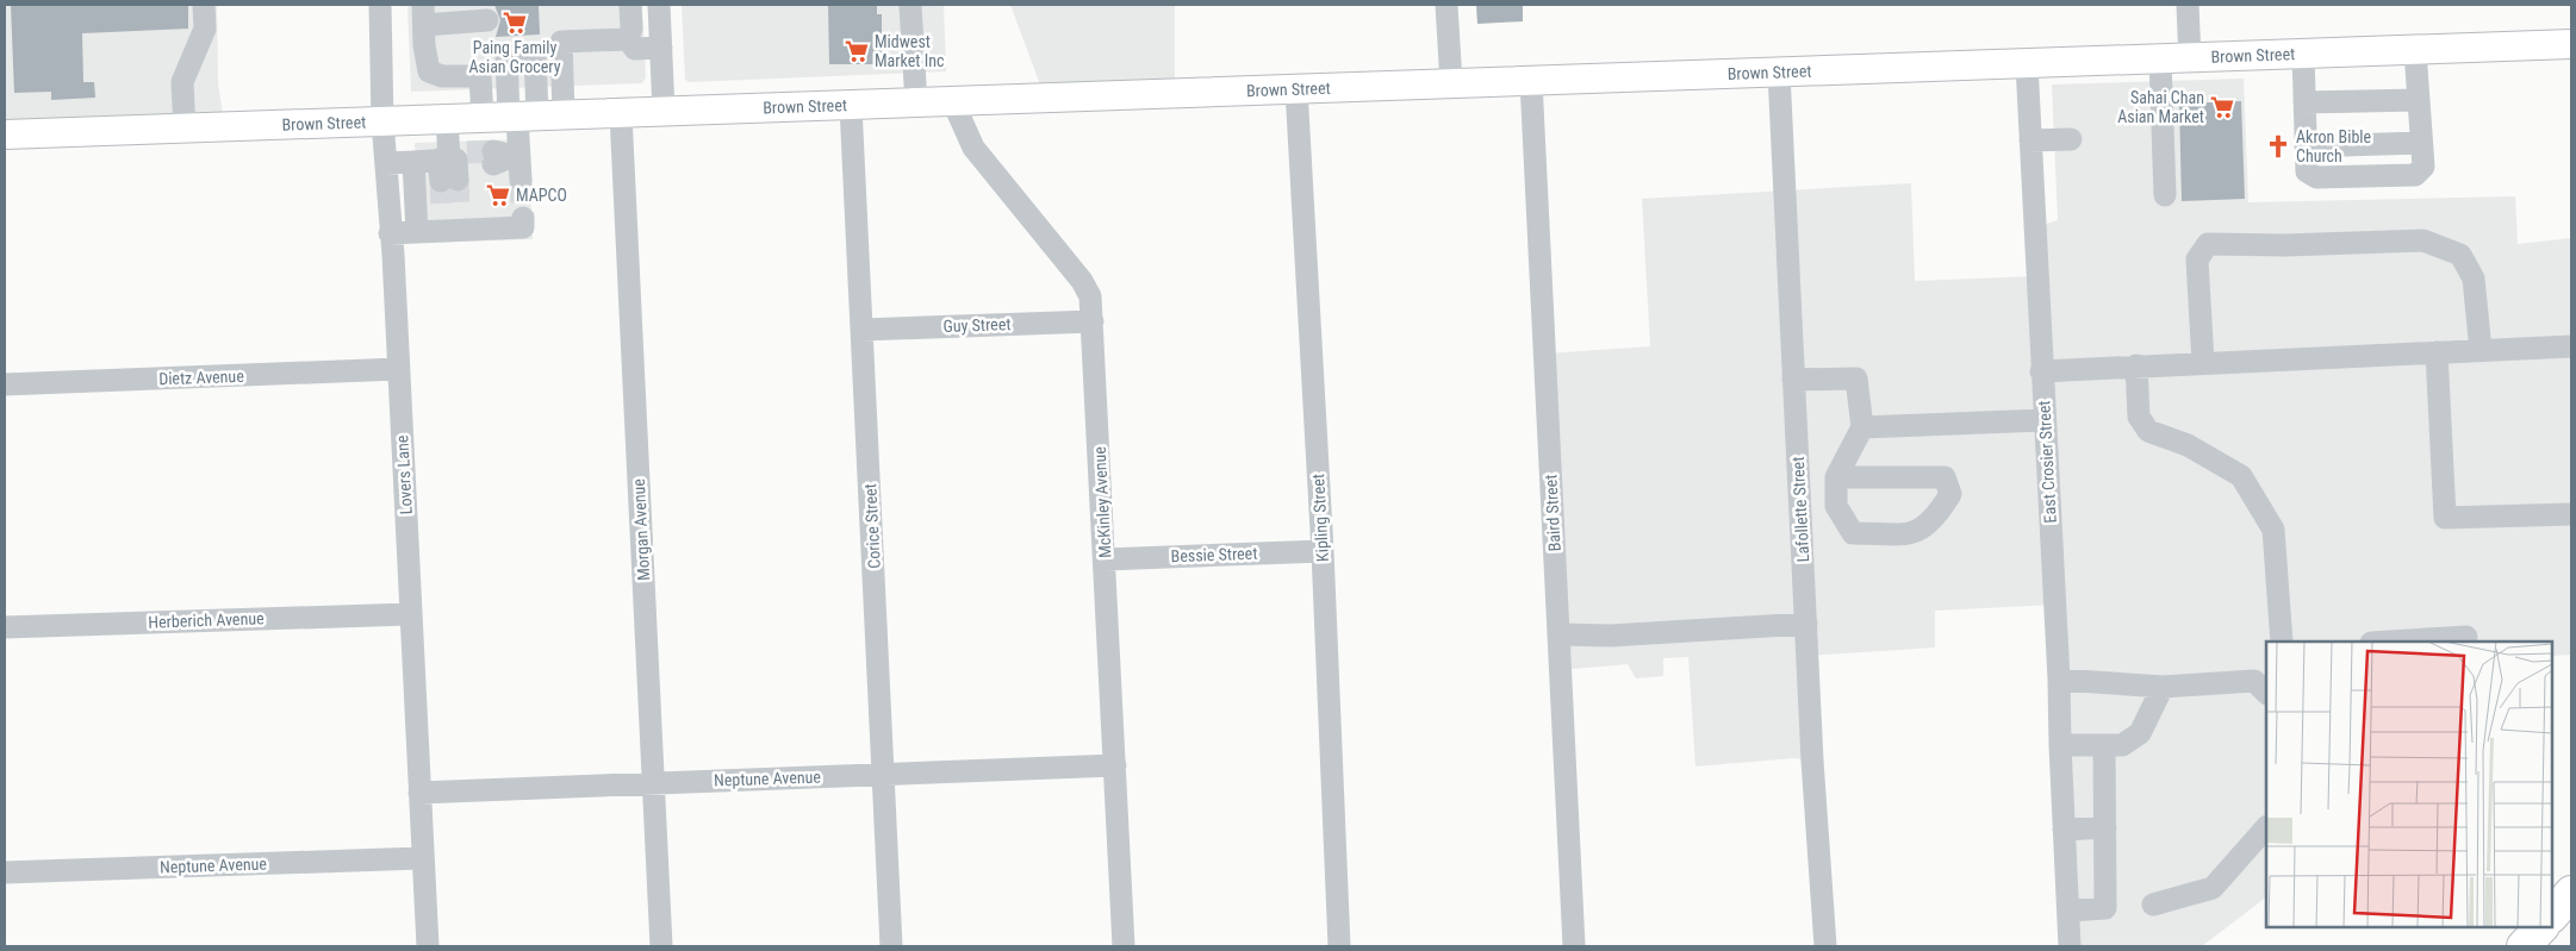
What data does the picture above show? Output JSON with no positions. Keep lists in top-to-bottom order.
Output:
{
  "streets": {
    "main road": ["Brown Street"],
    "street": [
      "Guy Street",
      "Dietz Avenue",
      "East Crosier Street",
      "Lovers Lane",
      "McKinley Avenue",
      "Lafollette Street",
      "Baird Street",
      "Kipling Street",
      "Corice Street",
      "Morgan Avenue",
      "Bessie Street",
      "Herberich Avenue",
      "Neptune Avenue"
    ]
  },
  "crossings": [
    ["Brown Street", "East Crosier Street"],
    ["Brown Street", "Lovers Lane"],
    ["Brown Street", "McKinley Avenue"],
    ["Brown Street", "Lafollette Street"],
    ["Brown Street", "Baird Street"],
    ["Brown Street", "Kipling Street"],
    ["Brown Street", "Corice Street"],
    ["Brown Street", "Morgan Avenue"],
    ["Guy Street", "McKinley Avenue"],
    ["Guy Street", "Corice Street"],
    ["Dietz Avenue", "Lovers Lane"],
    ["Lovers Lane", "Herberich Avenue"],
    ["Lovers Lane", "Neptune Avenue"],
    ["McKinley Avenue", "Bessie Street"],
    ["McKinley Avenue", "Neptune Avenue"],
    ["Kipling Street", "Bessie Street"],
    ["Corice Street", "Neptune Avenue"],
    ["Morgan Avenue", "Neptune Avenue"]
  ],
  "places": {
    "supermarket": [
      "Paing Family Asian Grocery",
      "Midwest Market Inc",
      "Sahai Chan Asian Market",
      "MAPCO"
    ],
    "church": ["Akron Bible Church"]
  }
}
